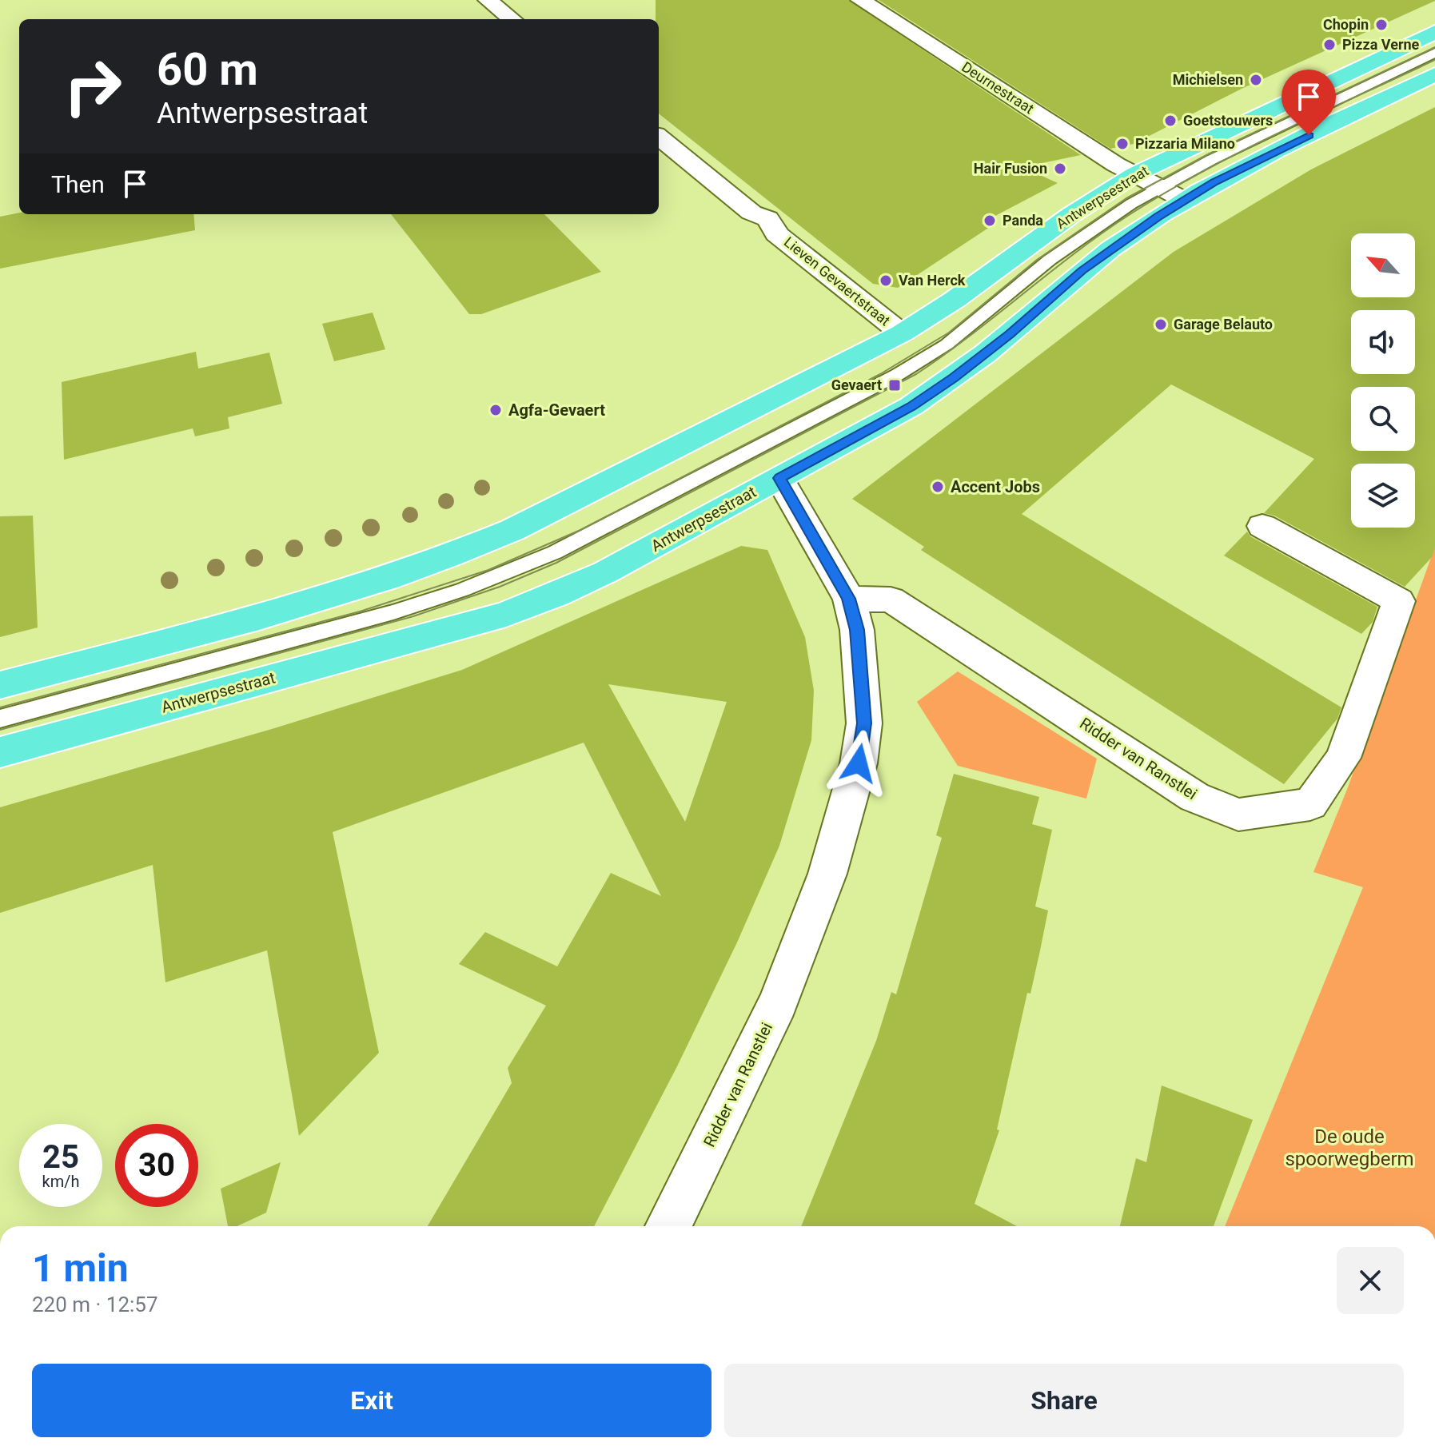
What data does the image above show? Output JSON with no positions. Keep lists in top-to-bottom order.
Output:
{
  "streets": {
    "main road": ["Antwerpsestraat"],
    "street": ["Deurnestraat", "Lieven Gevaertstraat", "Ridder van Ranstlei"]
  },
  "crossings": [
    ["Deurnestraat", "Antwerpsestraat"],
    ["Antwerpsestraat", "Lieven Gevaertstraat"],
    ["Antwerpsestraat", "Ridder van Ranstlei"]
  ],
  "parks": ["De oude spoorwegberm"],
  "places": {
    "other": [
      "Chopin",
      "Pizza Verne",
      "Michielsen",
      "Goetstouwers",
      "Pizzaria Milano",
      "Hair Fusion",
      "Panda",
      "Van Herck",
      "Garage Belauto",
      "Agfa-Gevaert",
      "Accent Jobs"
    ],
    "transit": ["Gevaert"]
  },
  "north": "top left",
  "page": {
    "turn": ["60 m", "Antwerpsestraat"],
    "then": "Then",
    "speed": "25 km/h",
    "limit": "30",
    "heading": ["1 min", "220 m · 12:57"],
    "buttons": ["Exit", "Share"]
  }
}
